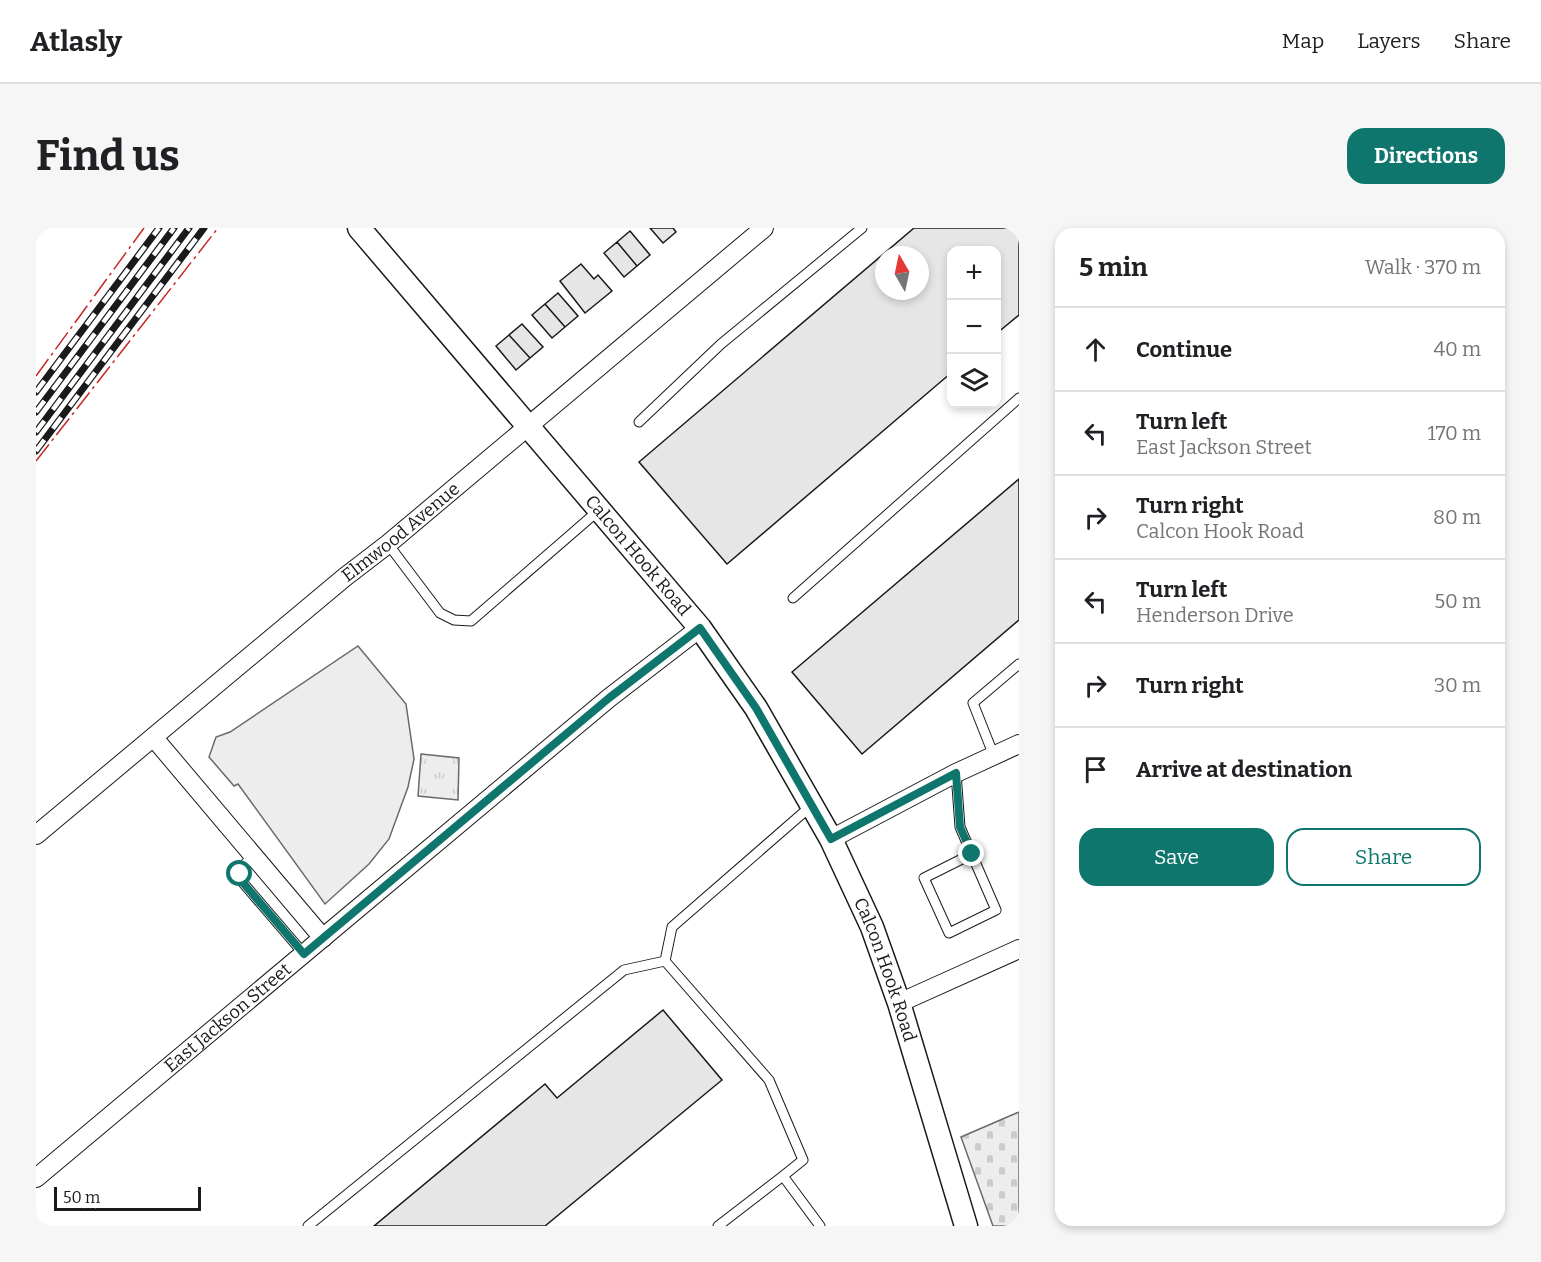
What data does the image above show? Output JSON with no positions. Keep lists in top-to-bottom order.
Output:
{
  "streets": {
    "street": ["Elmwood Avenue", "Calcon Hook Road", "East Jackson Street"]
  },
  "crossings": [
    ["Elmwood Avenue", "Calcon Hook Road"],
    ["Calcon Hook Road", "East Jackson Street"]
  ],
  "scale_bar": "50 m",
  "north": "top",
  "page": {
    "header": "Atlasly",
    "nav": ["Map", "Layers", "Share"],
    "buttons": [
      "Directions",
      ["Save", "Share"]
    ],
    "title": "Find us",
    "heading": ["5 min", "Walk · 370 m"],
    "map_buttons": ["+", "−"],
    "list": [
      ["Continue", "40 m"],
      ["Turn left", "East Jackson Street", "170 m"],
      ["Turn right", "Calcon Hook Road", "80 m"],
      ["Turn left", "Henderson Drive", "50 m"],
      ["Turn right", "30 m"],
      "Arrive at destination"
    ],
    "scale": "50 m"
  }
}
